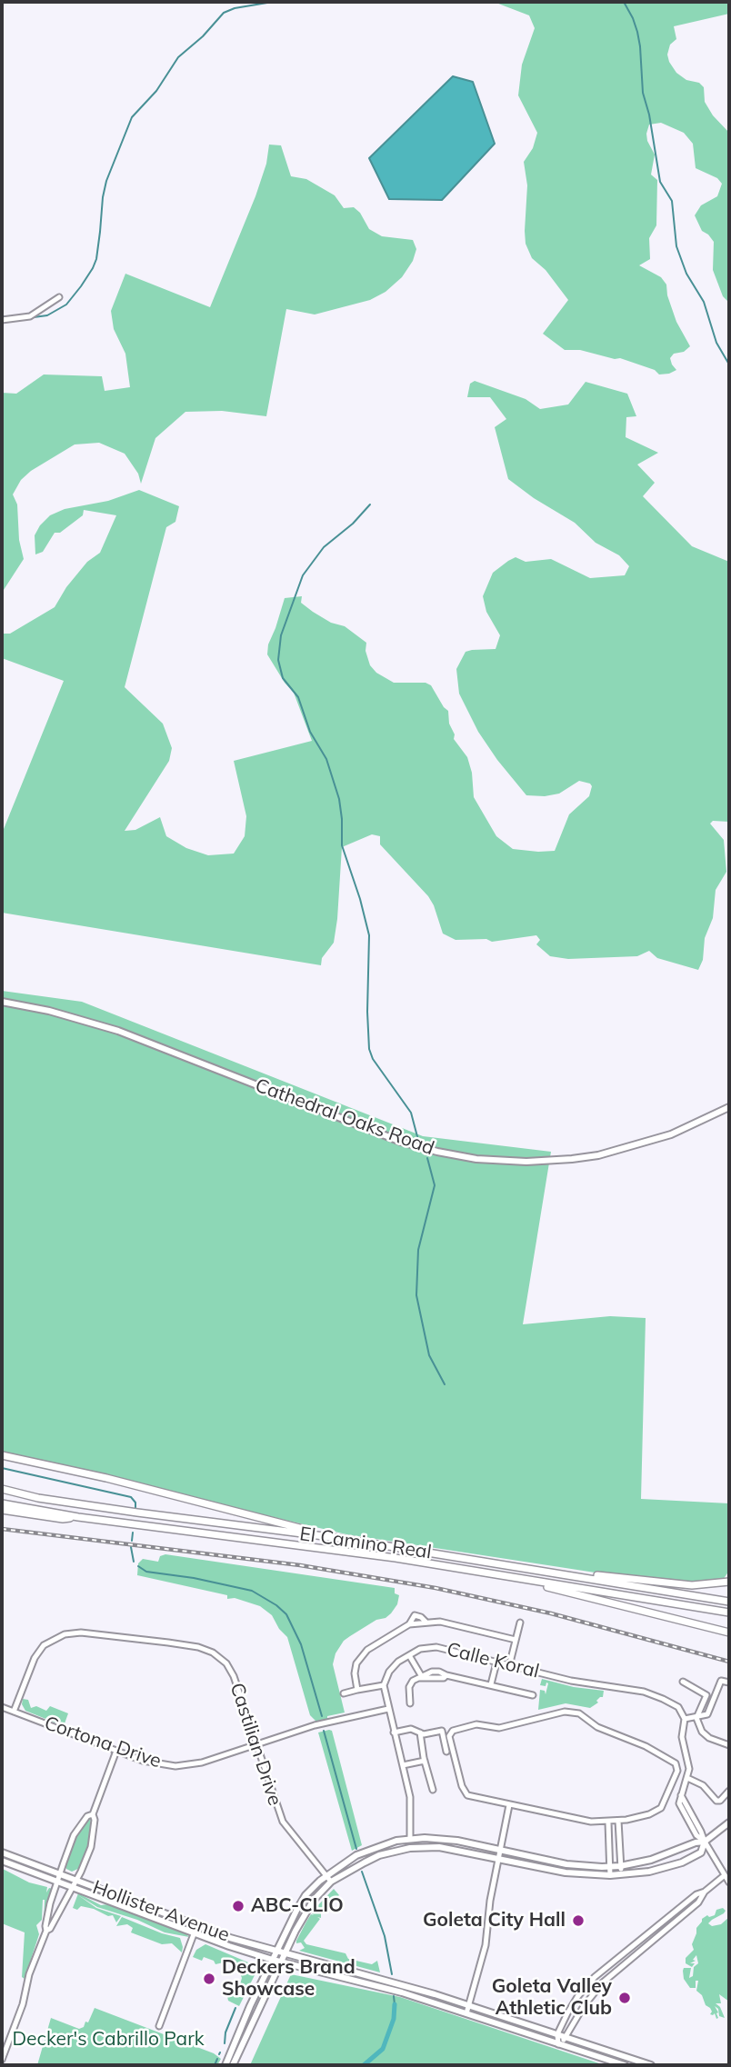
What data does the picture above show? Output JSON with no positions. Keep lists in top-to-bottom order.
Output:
{
  "streets": {
    "highway": ["El Camino Real"],
    "main road": ["Cathedral Oaks Road", "Hollister Avenue"],
    "street": ["Calle Koral", "Cortona Drive", "Castilian Drive"]
  },
  "crossings": [
    ["Cortona Drive", "Castilian Drive"]
  ],
  "parks": ["Decker's Cabrillo Park"],
  "places": [
    "ABC-CLIO",
    "Goleta City Hall",
    "Deckers Brand Showcase",
    "Goleta Valley Athletic Club"
  ]
}
